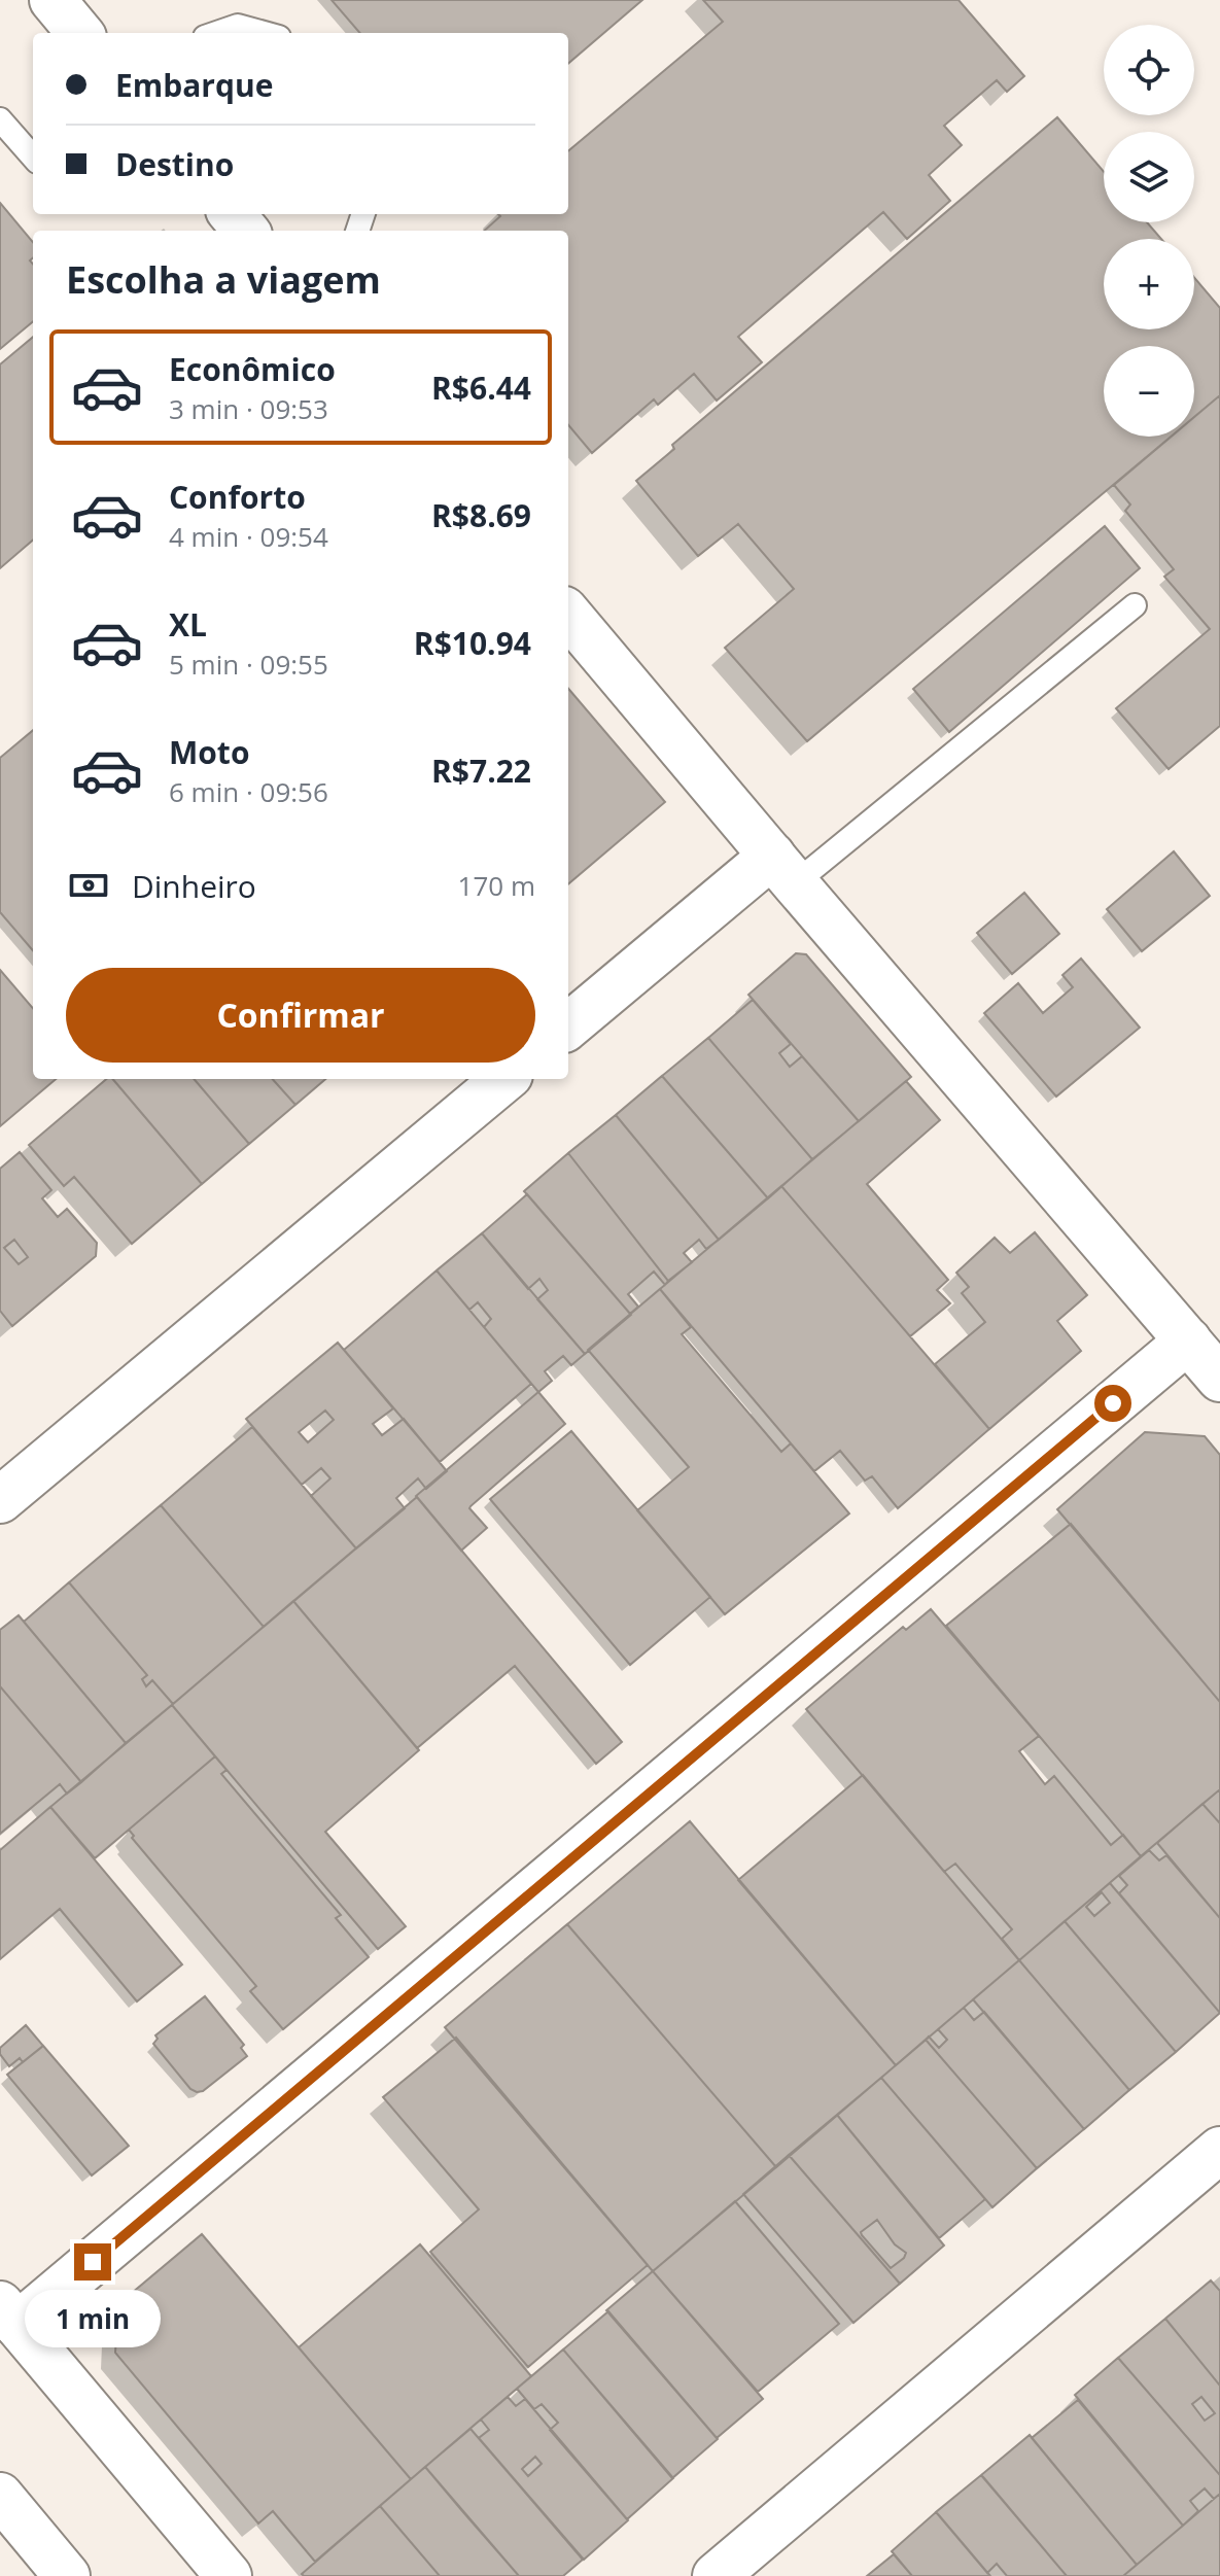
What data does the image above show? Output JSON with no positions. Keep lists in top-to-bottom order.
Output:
{
  "page": {
    "map_buttons": ["+", "−"],
    "banner": ["Embarque", "Destino"],
    "heading": "Escolha a viagem",
    "list": [
      {
        "name": "Econômico",
        "note": "3 min · 09:53",
        "value": "R$6.44"
      },
      {
        "name": "Conforto",
        "note": "4 min · 09:54",
        "value": "R$8.69"
      },
      {
        "name": "XL",
        "note": "5 min · 09:55",
        "value": "R$10.94"
      },
      {
        "name": "Moto",
        "note": "6 min · 09:56",
        "value": "R$7.22"
      }
    ],
    "pay": ["Dinheiro", "170 m"],
    "buttons": "Confirmar",
    "bubble": "1 min"
  }
}
